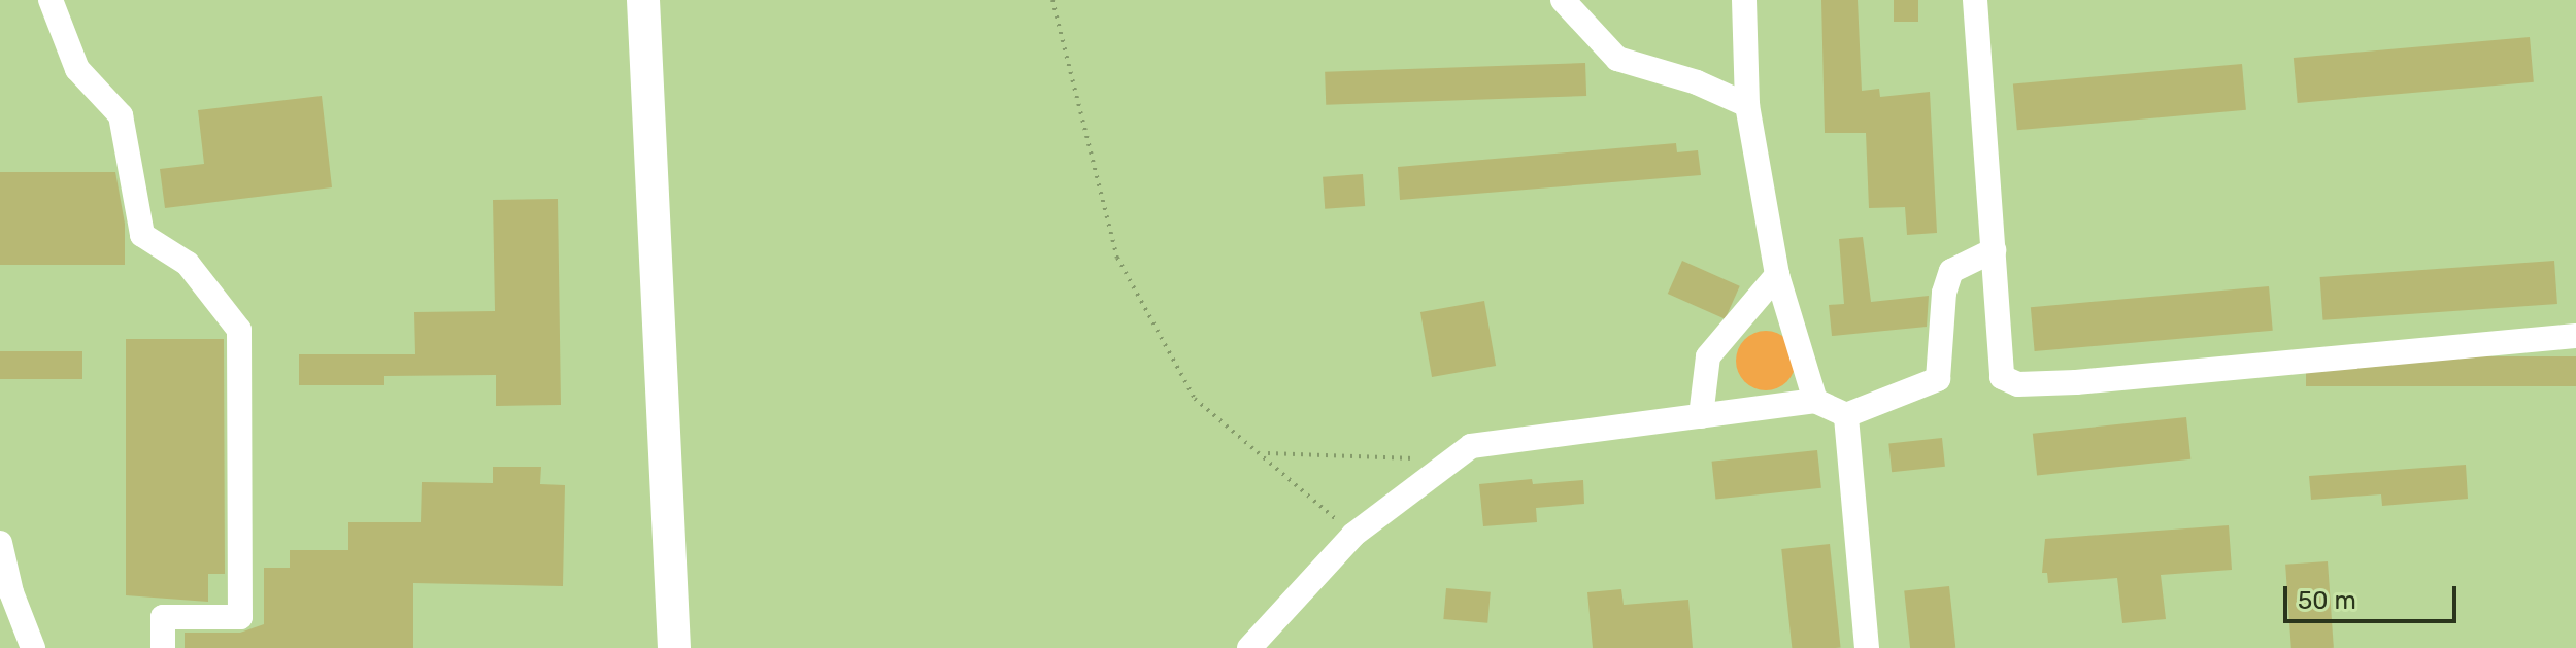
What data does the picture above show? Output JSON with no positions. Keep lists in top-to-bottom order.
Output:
{
  "scale_bar": "50 m"
}
